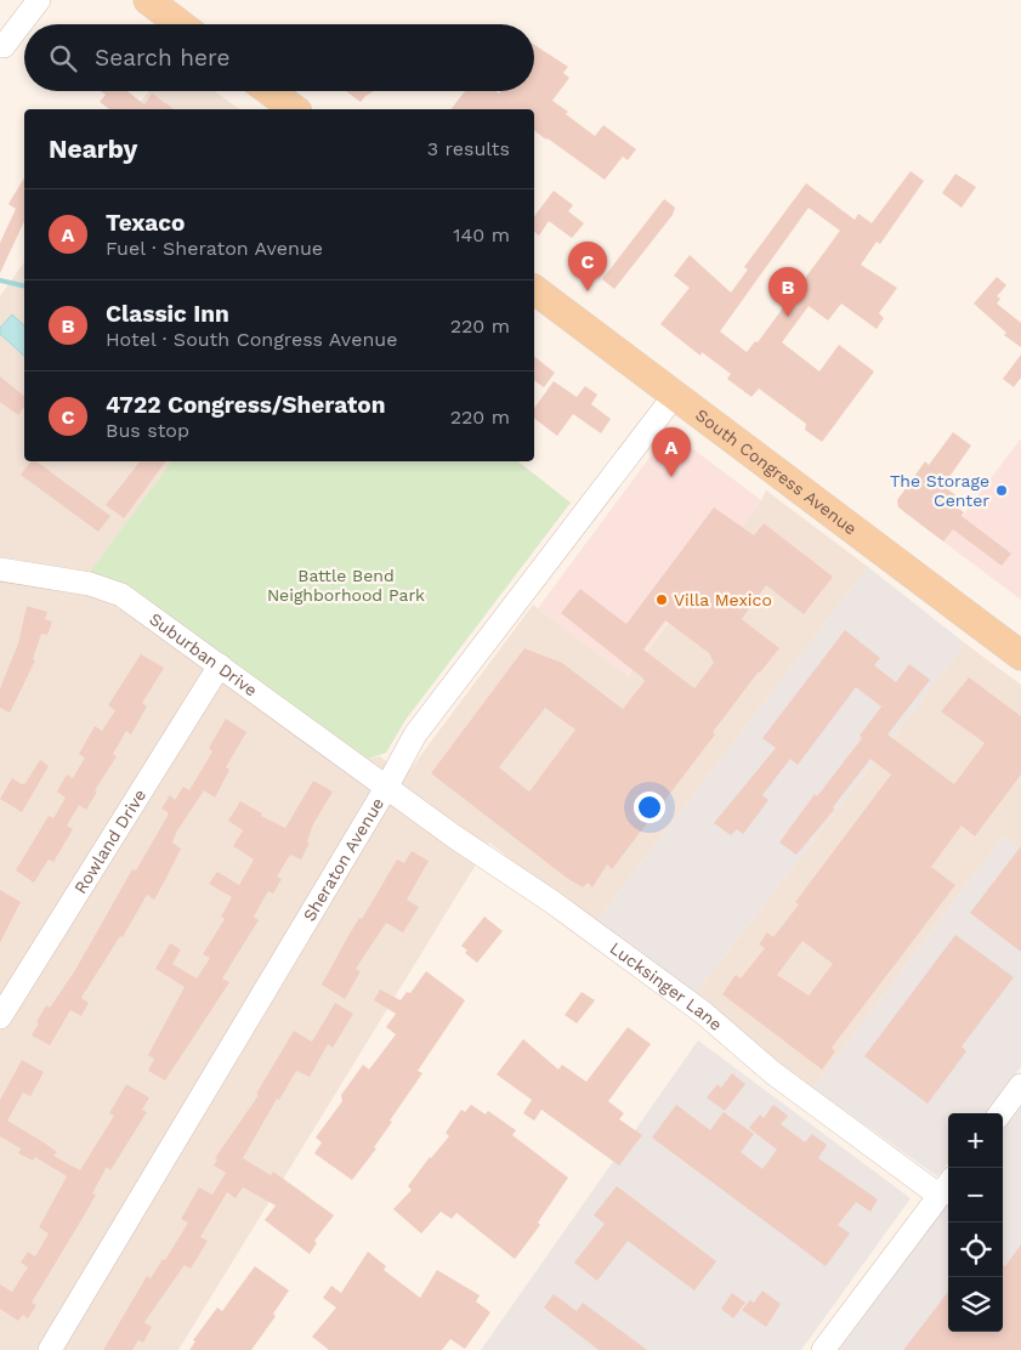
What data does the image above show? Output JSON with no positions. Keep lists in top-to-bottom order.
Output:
{
  "streets": {
    "main road": ["South Congress Avenue"],
    "street": [
      "Suburban Drive",
      "Rowland Drive",
      "Sheraton Avenue",
      "Lucksinger Lane"
    ]
  },
  "crossings": [
    ["South Congress Avenue", "Sheraton Avenue"],
    ["Suburban Drive", "Rowland Drive"],
    ["Suburban Drive", "Sheraton Avenue"],
    ["Suburban Drive", "Lucksinger Lane"],
    ["Sheraton Avenue", "Lucksinger Lane"]
  ],
  "parks": ["Battle Bend Neighborhood Park"],
  "places": ["The Storage Center", "Villa Mexico"],
  "page": {
    "search": "Search here",
    "heading": ["Nearby", "3 results"],
    "list": [
      {
        "mark": "A",
        "name": "Texaco",
        "note": "Fuel · Sheraton Avenue",
        "value": "140 m"
      },
      {
        "mark": "B",
        "name": "Classic Inn",
        "note": "Hotel · South Congress Avenue",
        "value": "220 m"
      },
      {
        "mark": "C",
        "name": "4722 Congress/Sheraton",
        "note": "Bus stop",
        "value": "220 m"
      }
    ],
    "pins": ["C", "B", "A"],
    "map_buttons": ["+", "−"]
  }
}
